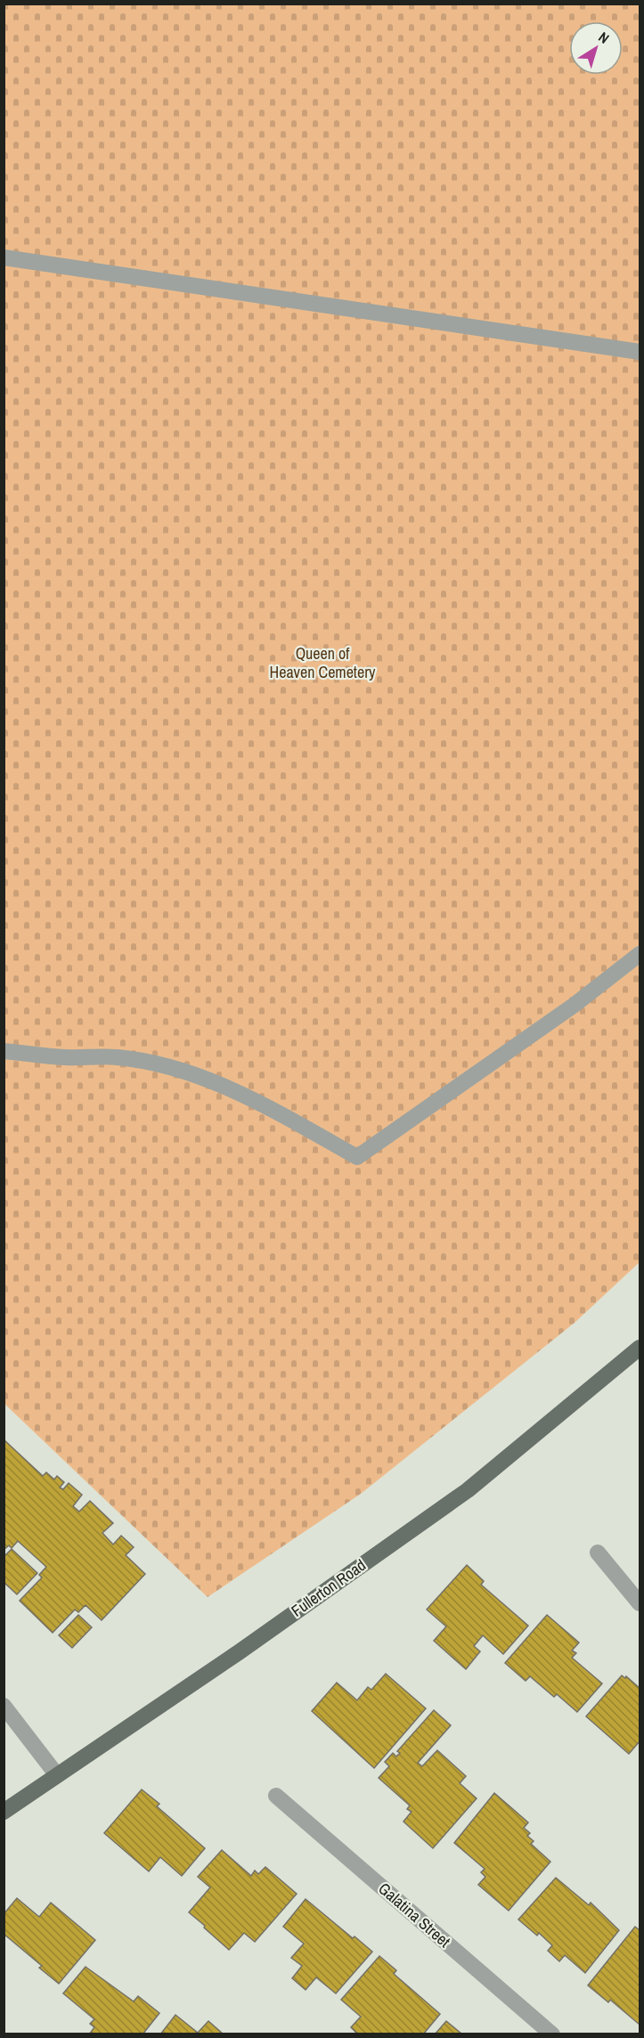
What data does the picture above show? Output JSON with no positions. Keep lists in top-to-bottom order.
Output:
{
  "streets": {
    "main road": ["Fullerton Road"],
    "street": ["Galatina Street"]
  },
  "parks": ["Queen of Heaven Cemetery"],
  "north": "top right"
}
